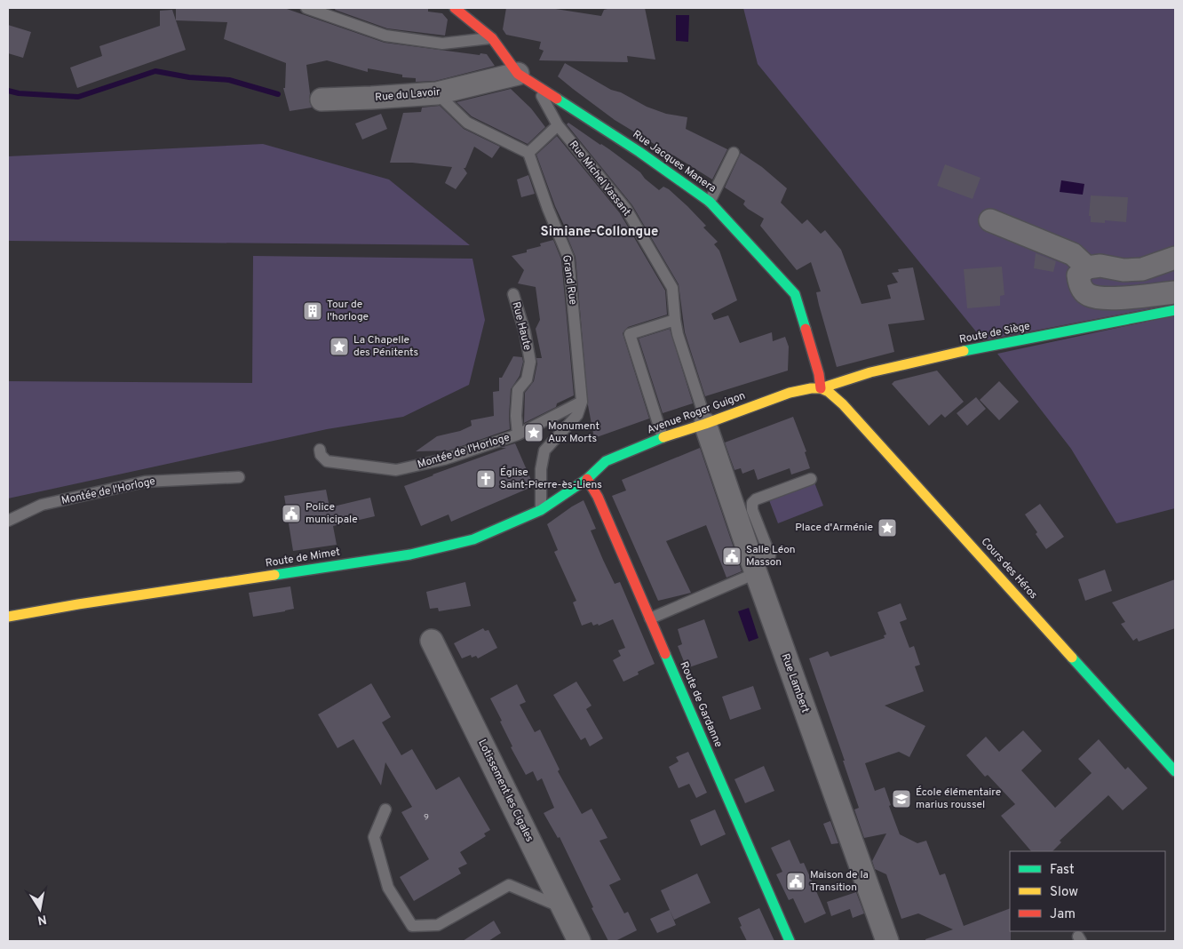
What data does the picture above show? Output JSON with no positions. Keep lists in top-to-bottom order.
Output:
{
  "streets": {
    "main road": [
      "Rue Jacques Manera",
      "Route de Siège",
      "Avenue Roger Guigon",
      "Route de Mimet",
      "Cours des Héros",
      "Route de Gardanne"
    ],
    "street": ["Rue du Lavoir", "Rue Lambert", "Lotissement les Cigales"],
    "lane": [
      "Rue Michel Vassant",
      "Grand Rue",
      "Rue Haute",
      "Montée de l'Horloge"
    ]
  },
  "crossings": [
    ["Rue du Lavoir", "Rue Jacques Manera"],
    ["Rue Jacques Manera", "Rue Michel Vassant"],
    ["Rue Jacques Manera", "Route de Siège"],
    ["Rue Jacques Manera", "Avenue Roger Guigon"],
    ["Rue Jacques Manera", "Cours des Héros"],
    ["Rue Michel Vassant", "Avenue Roger Guigon"],
    ["Rue Michel Vassant", "Rue Lambert"],
    ["Grand Rue", "Montée de l'Horloge"],
    ["Rue Haute", "Montée de l'Horloge"],
    ["Route de Siège", "Avenue Roger Guigon"],
    ["Route de Siège", "Cours des Héros"],
    ["Avenue Roger Guigon", "Route de Mimet"],
    ["Avenue Roger Guigon", "Cours des Héros"],
    ["Avenue Roger Guigon", "Rue Lambert"],
    ["Avenue Roger Guigon", "Route de Gardanne"],
    ["Route de Mimet", "Route de Gardanne"]
  ],
  "districts": ["Simiane-Collongue"],
  "places": {
    "building": ["Tour de l'horloge"],
    "place": ["La Chapelle des Pénitents", "Monument Aux Morts", "Place d'Arménie"],
    "church": ["Église Saint-Pierre-ès-Liens"],
    "public building": ["Police municipale", "Salle Léon Masson", "Maison de la Transition"],
    "school or university": ["École élémentaire marius roussel"]
  },
  "house_numbers": ["9"],
  "legend": ["Fast", "Slow", "Jam"],
  "north": "bottom"
}
